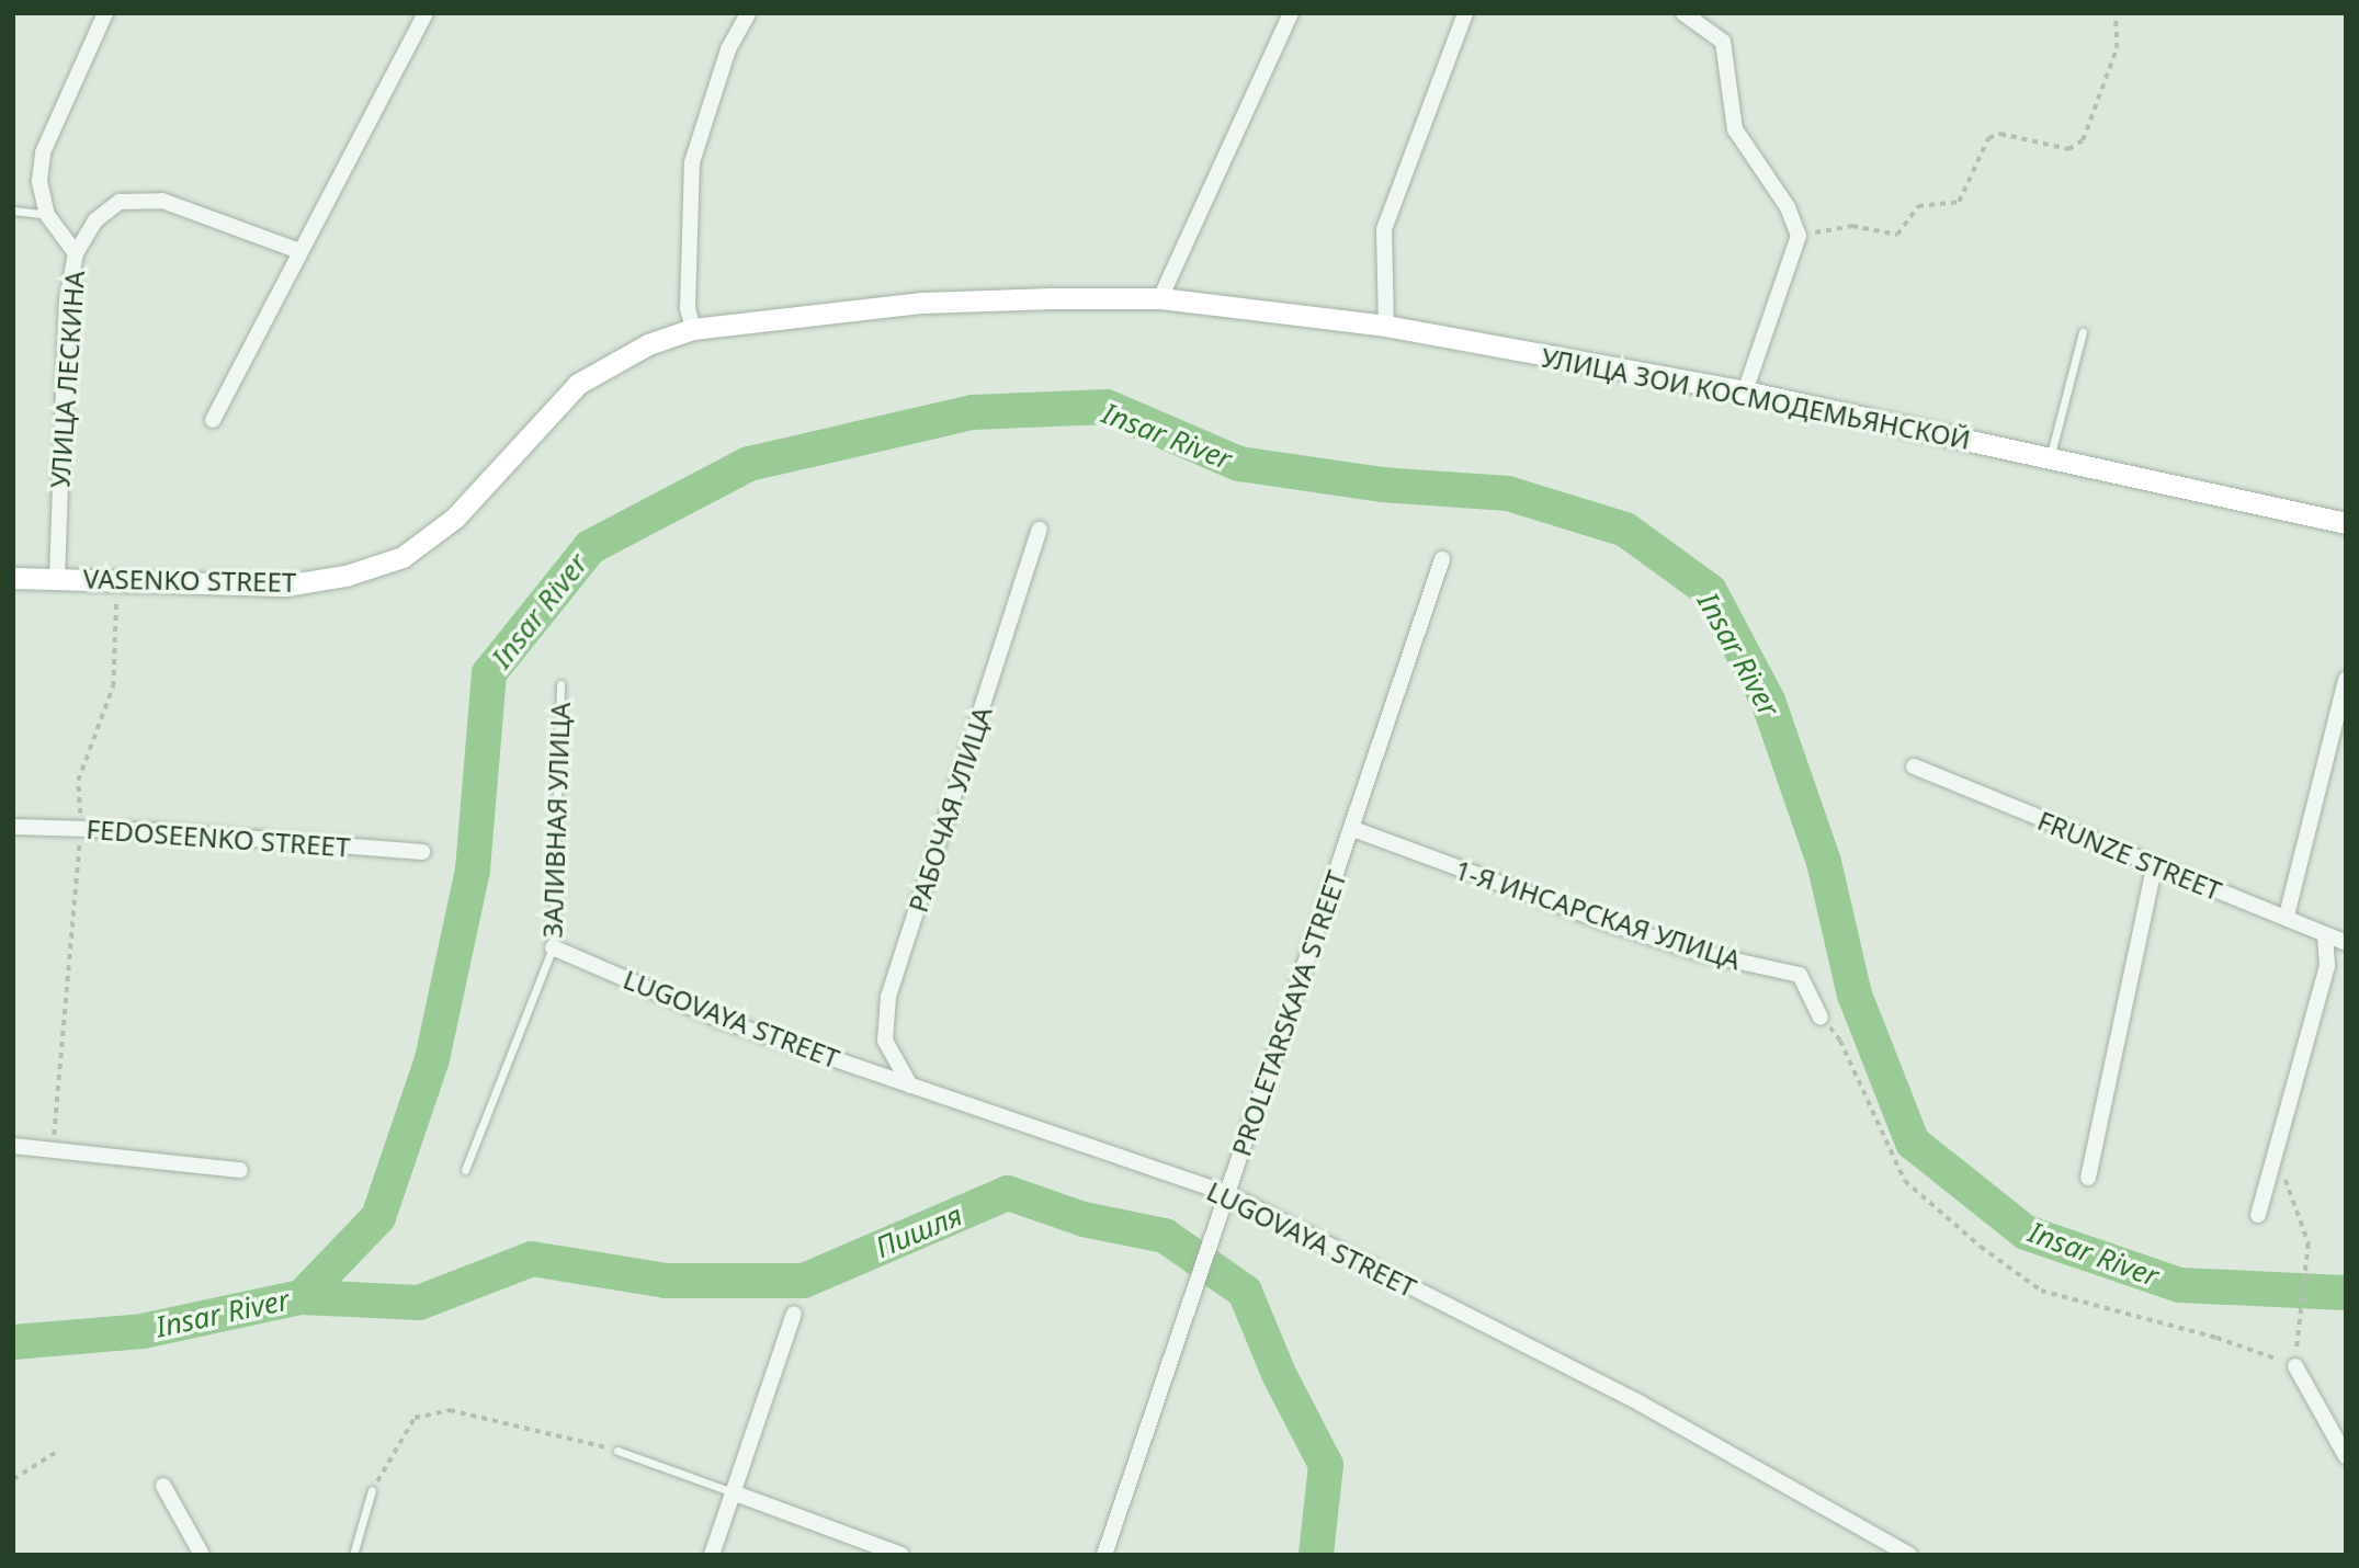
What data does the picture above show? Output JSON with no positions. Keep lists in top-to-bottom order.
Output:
{
  "streets": {
    "street": [
      "УЛИЦА ЛЕСКИНА",
      "УЛИЦА ЗОИ КОСМОДЕМЬЯНСКОЙ",
      "VASENKO STREET",
      "РАБОЧАЯ УЛИЦА",
      "FEDOSEENKO STREET",
      "FRUNZE STREET",
      "1-Я ИНСАРСКАЯ УЛИЦА",
      "PROLETARSKAYA STREET",
      "LUGOVAYA STREET"
    ],
    "lane": ["ЗАЛИВНАЯ УЛИЦА"]
  },
  "crossings": [
    ["УЛИЦА ЛЕСКИНА", "VASENKO STREET"],
    ["УЛИЦА ЗОИ КОСМОДЕМЬЯНСКОЙ", "VASENKO STREET"],
    ["РАБОЧАЯ УЛИЦА", "LUGOVAYA STREET"],
    ["ЗАЛИВНАЯ УЛИЦА", "LUGOVAYA STREET"],
    ["1-Я ИНСАРСКАЯ УЛИЦА", "PROLETARSKAYA STREET"],
    ["PROLETARSKAYA STREET", "LUGOVAYA STREET"]
  ],
  "water": ["Insar River", "Пишля"]
}
